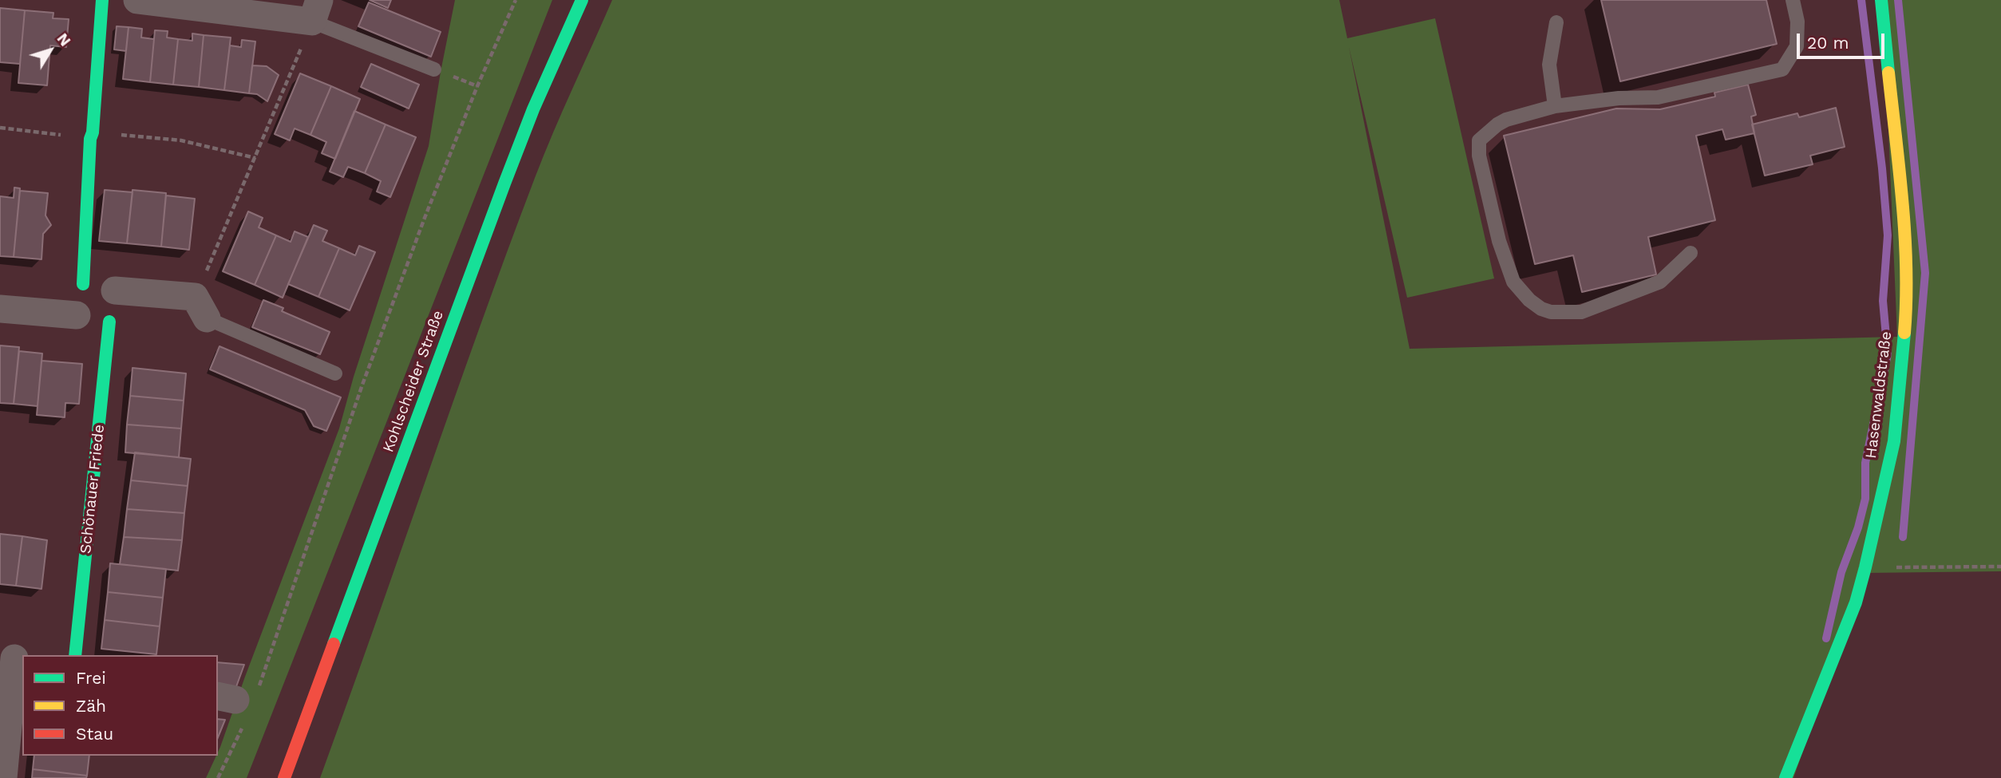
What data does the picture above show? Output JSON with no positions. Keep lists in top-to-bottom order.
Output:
{
  "streets": {
    "street": ["Kohlscheider Straße", "Hasenwaldstraße", "Schönauer Friede"]
  },
  "legend": ["Frei", "Zäh", "Stau"],
  "scale_bar": "20 m",
  "north": "top right"
}
